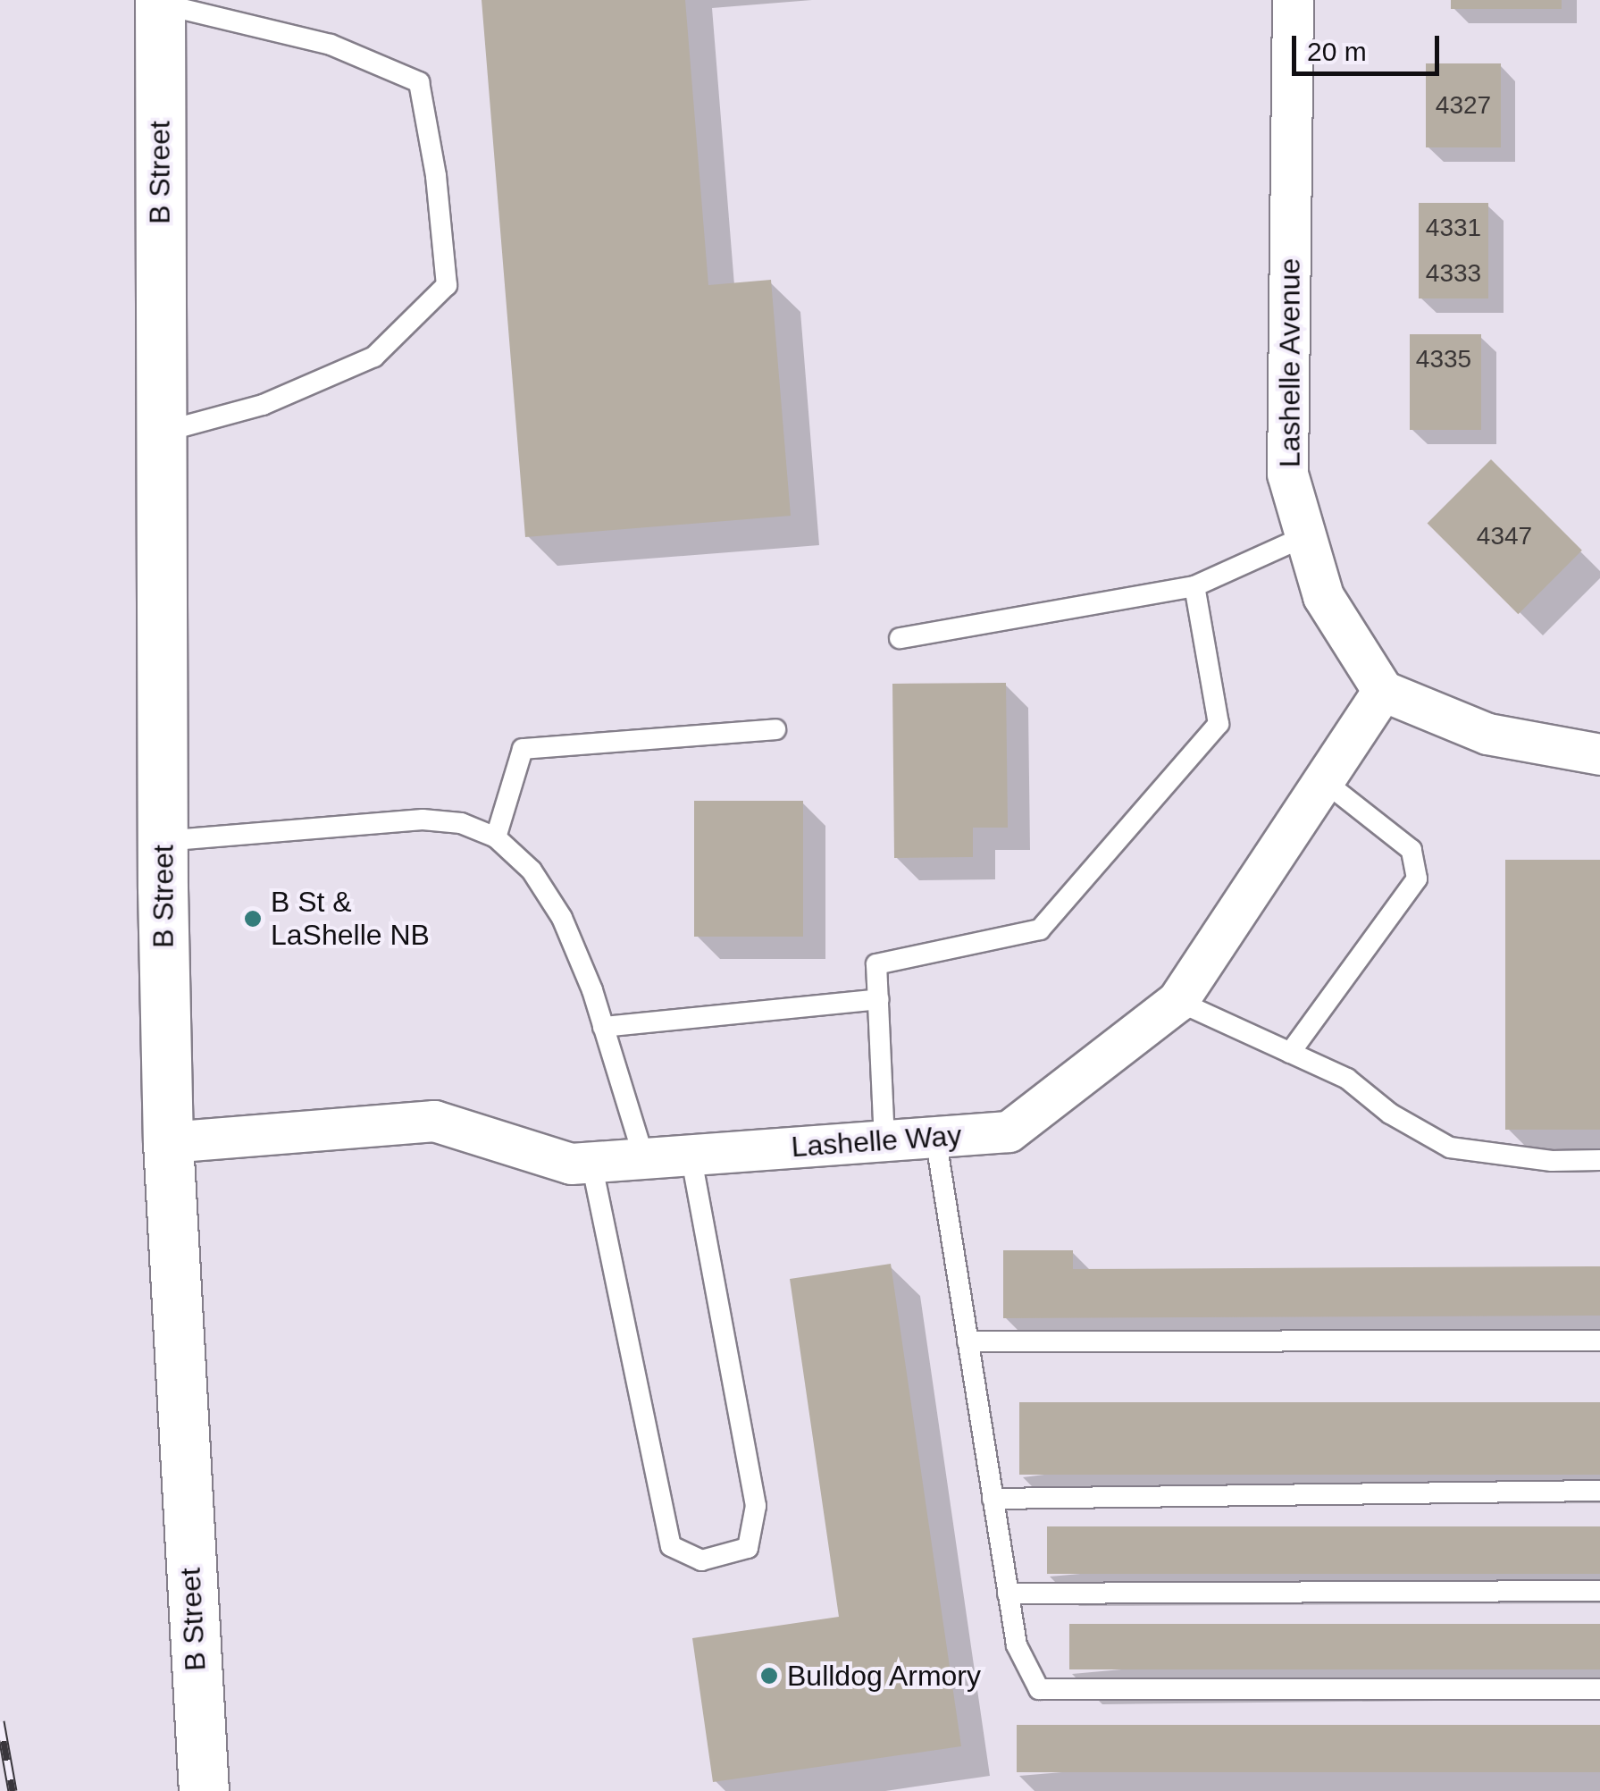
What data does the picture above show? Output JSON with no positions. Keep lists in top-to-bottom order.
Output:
{
  "streets": {
    "main road": ["B Street"],
    "street": ["Lashelle Avenue", "Lashelle Way"]
  },
  "crossings": [
    ["B Street", "Lashelle Way"],
    ["Lashelle Avenue", "Lashelle Way"]
  ],
  "places": ["B St & LaShelle NB", "Bulldog Armory"],
  "house_numbers": [
    "4327",
    "4331",
    "4333",
    "4335",
    "4347"
  ],
  "scale_bar": "20 m"
}
